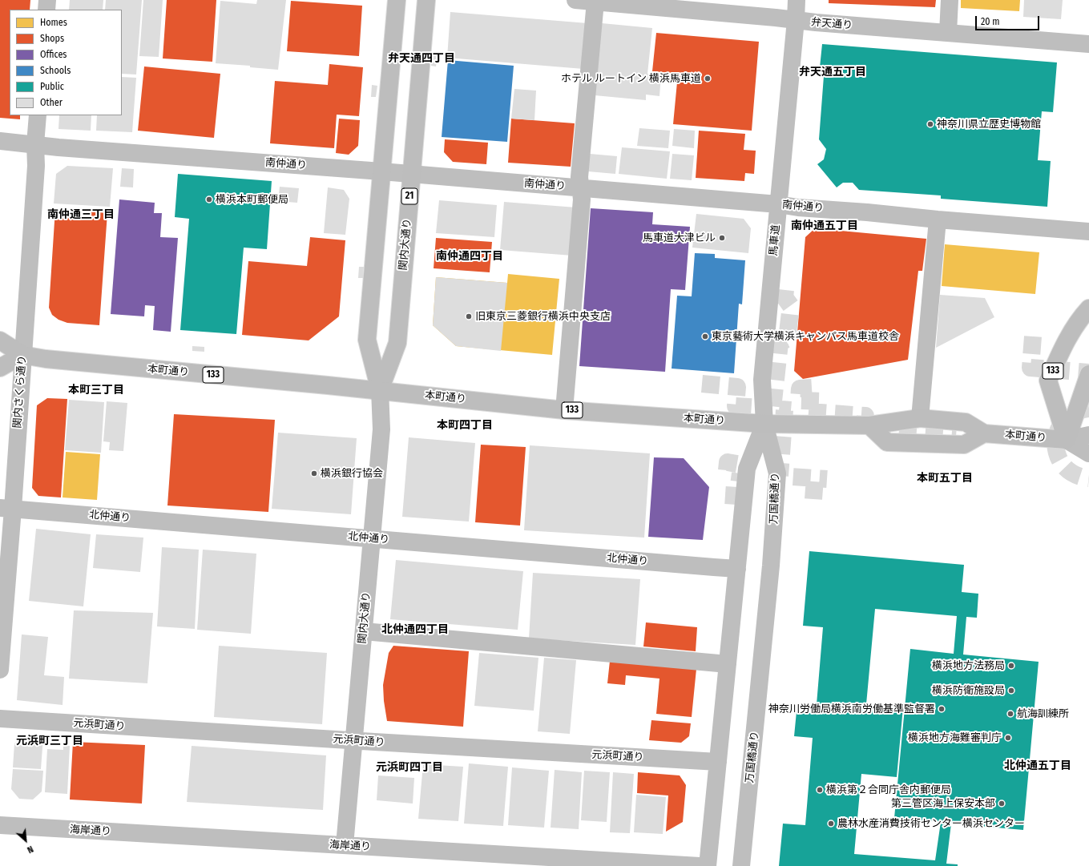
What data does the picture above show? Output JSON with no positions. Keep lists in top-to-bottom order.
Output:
{
  "streets": {
    "main road": [
      "21",
      "関内大通り",
      "本町通り",
      "133"
    ],
    "street": [
      "弁天通り",
      "南仲通り",
      "馬車道",
      "関内さくら通り",
      "万国橋通り",
      "北仲通り",
      "元浜町通り",
      "海岸通り"
    ]
  },
  "crossings": [
    ["弁天通り", "馬車道"],
    ["南仲通り", "馬車道"],
    ["南仲通り", "関内大通り"],
    ["南仲通り", "関内さくら通り"],
    ["馬車道", "本町通り"],
    ["馬車道", "万国橋通り"],
    ["関内大通り", "本町通り"],
    ["関内大通り", "北仲通り"],
    ["関内大通り", "元浜町通り"],
    ["関内大通り", "海岸通り"],
    ["本町通り", "133"],
    ["本町通り", "関内さくら通り"],
    ["本町通り", "万国橋通り"],
    ["関内さくら通り", "北仲通り"]
  ],
  "districts": [
    "弁天通四丁目",
    "弁天通五丁目",
    "南仲通三丁目",
    "南仲通五丁目",
    "南仲通四丁目",
    "本町三丁目",
    "本町四丁目",
    "本町五丁目",
    "北仲通四丁目",
    "元浜町三丁目",
    "北仲通五丁目",
    "元浜町四丁目"
  ],
  "places": [
    "ホテル ルートイン 横浜馬車道",
    "神奈川県立歴史博物館",
    "横浜本町郵便局",
    "馬車道大津ビル",
    "旧東京三菱銀行横浜中央支店",
    "東京藝術大学横浜キャンパス馬車道校舎",
    "横浜銀行協会",
    "横浜地方法務局",
    "横浜防衛施設局",
    "神奈川労働局横浜南労働基準監督署",
    "航海訓練所",
    "横浜地方海難審判庁",
    "横浜第２合同庁舎内郵便局",
    "第三管区海上保安本部",
    "農林水産消費技術センター横浜センター"
  ],
  "legend": [
    "Homes",
    "Shops",
    "Offices",
    "Schools",
    "Public",
    "Other"
  ],
  "scale_bar": "20 m",
  "north": "bottom right"
}
